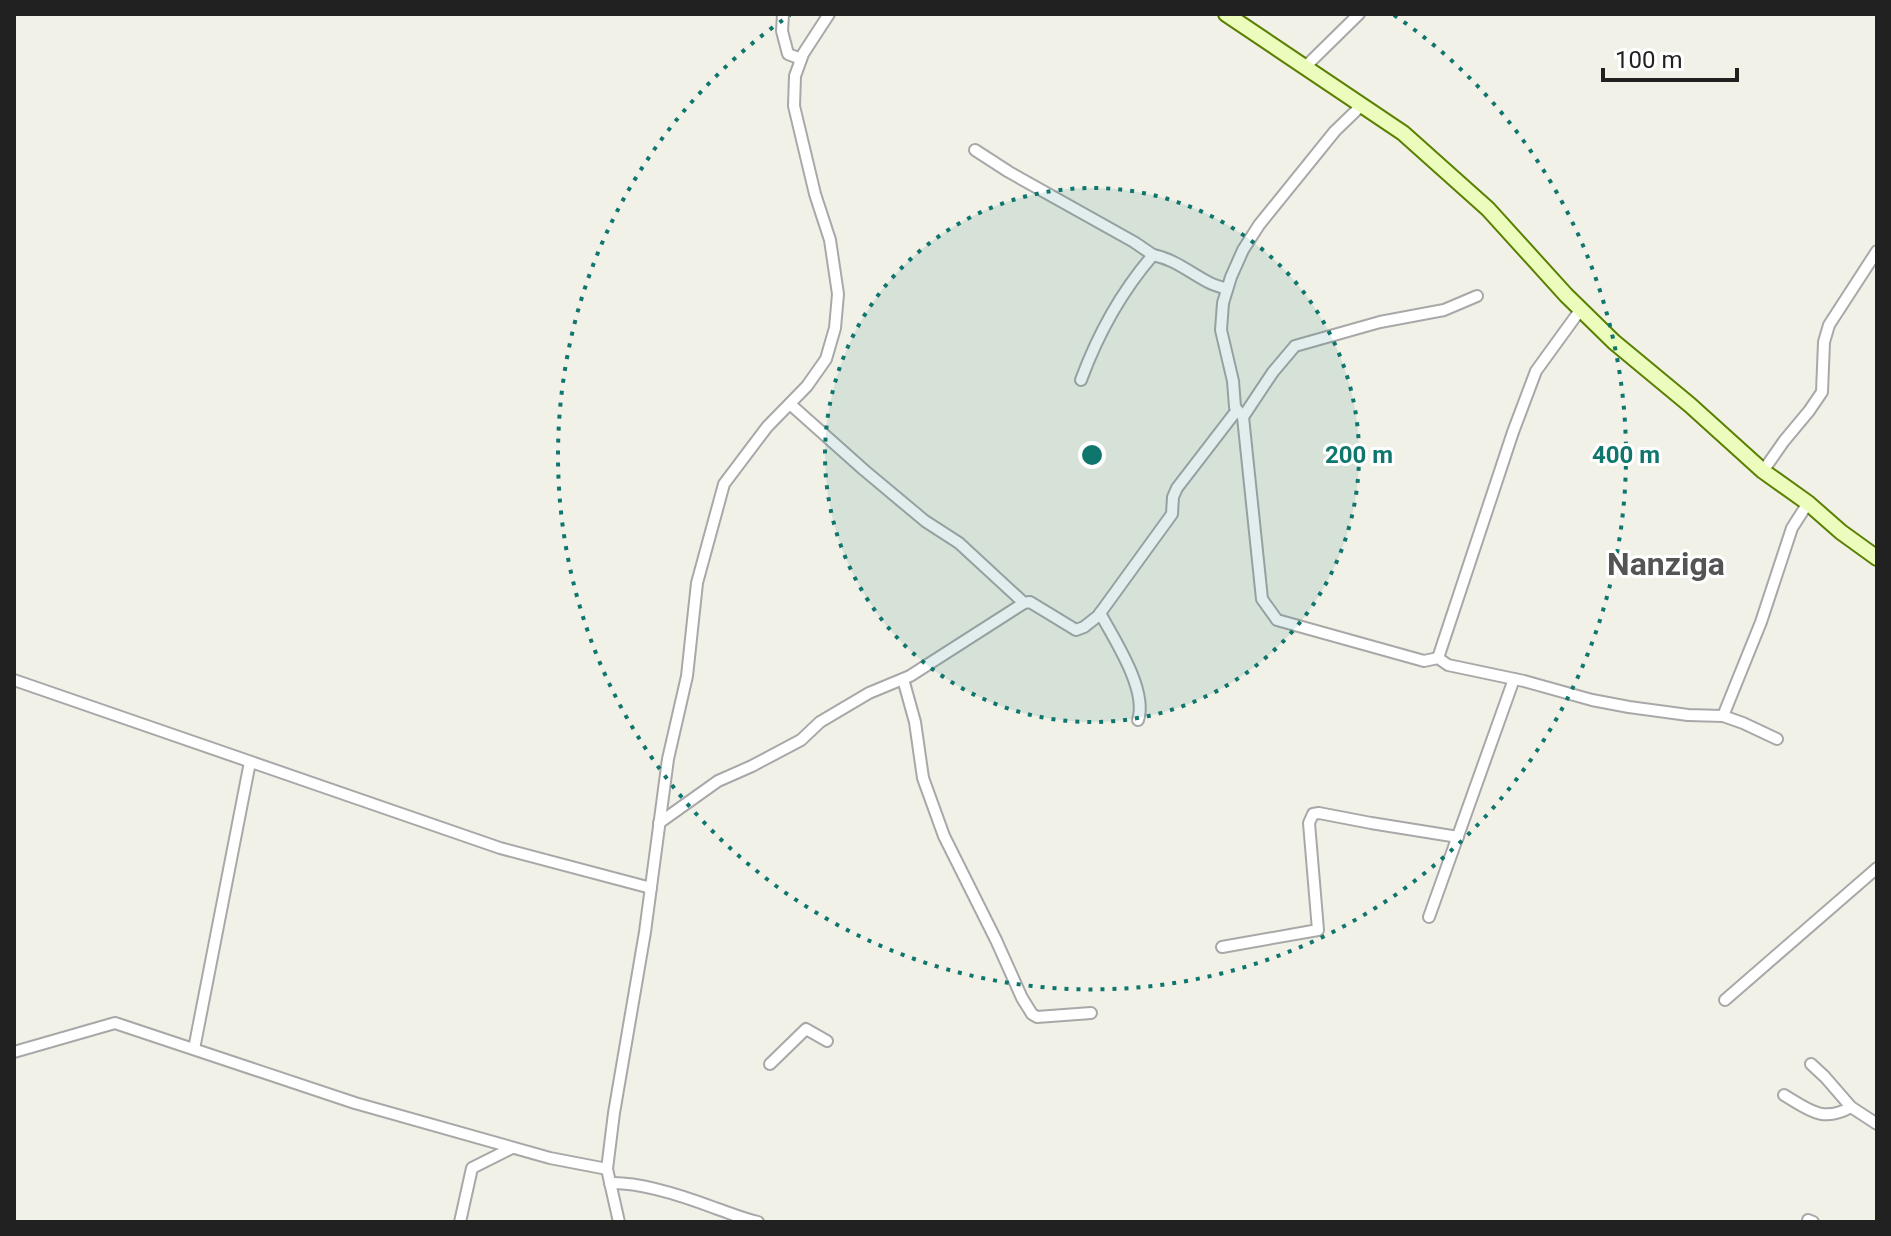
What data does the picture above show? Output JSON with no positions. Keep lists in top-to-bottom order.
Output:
{
  "districts": ["Nanziga"],
  "scale_bar": "100 m",
  "rings": ["200 m", "400 m"]
}
